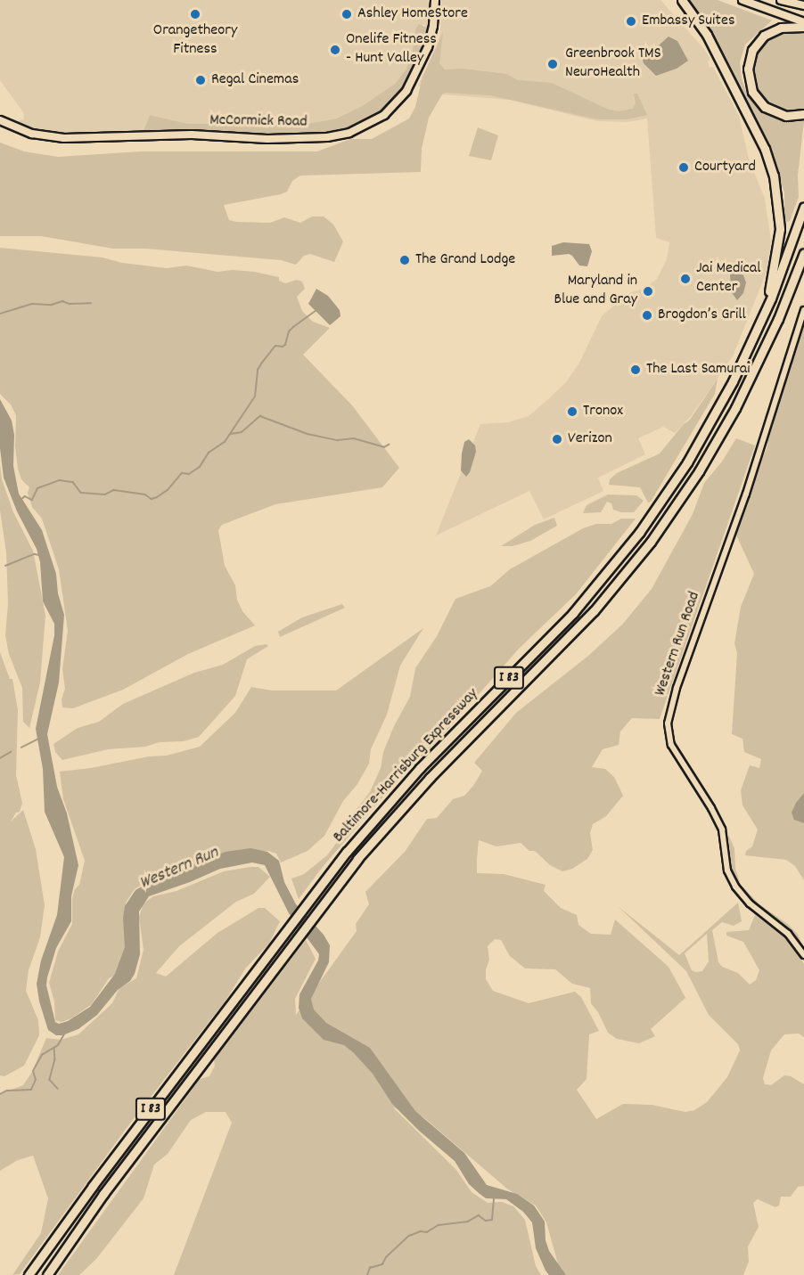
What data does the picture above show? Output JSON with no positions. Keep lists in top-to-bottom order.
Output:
{
  "streets": {
    "highway": ["I 83", "Baltimore-Harrisburg Expressway"],
    "main road": ["McCormick Road"],
    "street": ["Western Run Road"]
  },
  "water": ["Western Run"],
  "places": [
    "Orangetheory Fitness",
    "Ashley HomeStore",
    "Embassy Suites",
    "Onelife Fitness - Hunt Valley",
    "Greenbrook TMS NeuroHealth",
    "Regal Cinemas",
    "Courtyard",
    "The Grand Lodge",
    "Jai Medical Center",
    "Maryland in Blue and Gray",
    "Brogdon’s Grill",
    "The Last Samurai",
    "Tronox",
    "Verizon"
  ]
}
